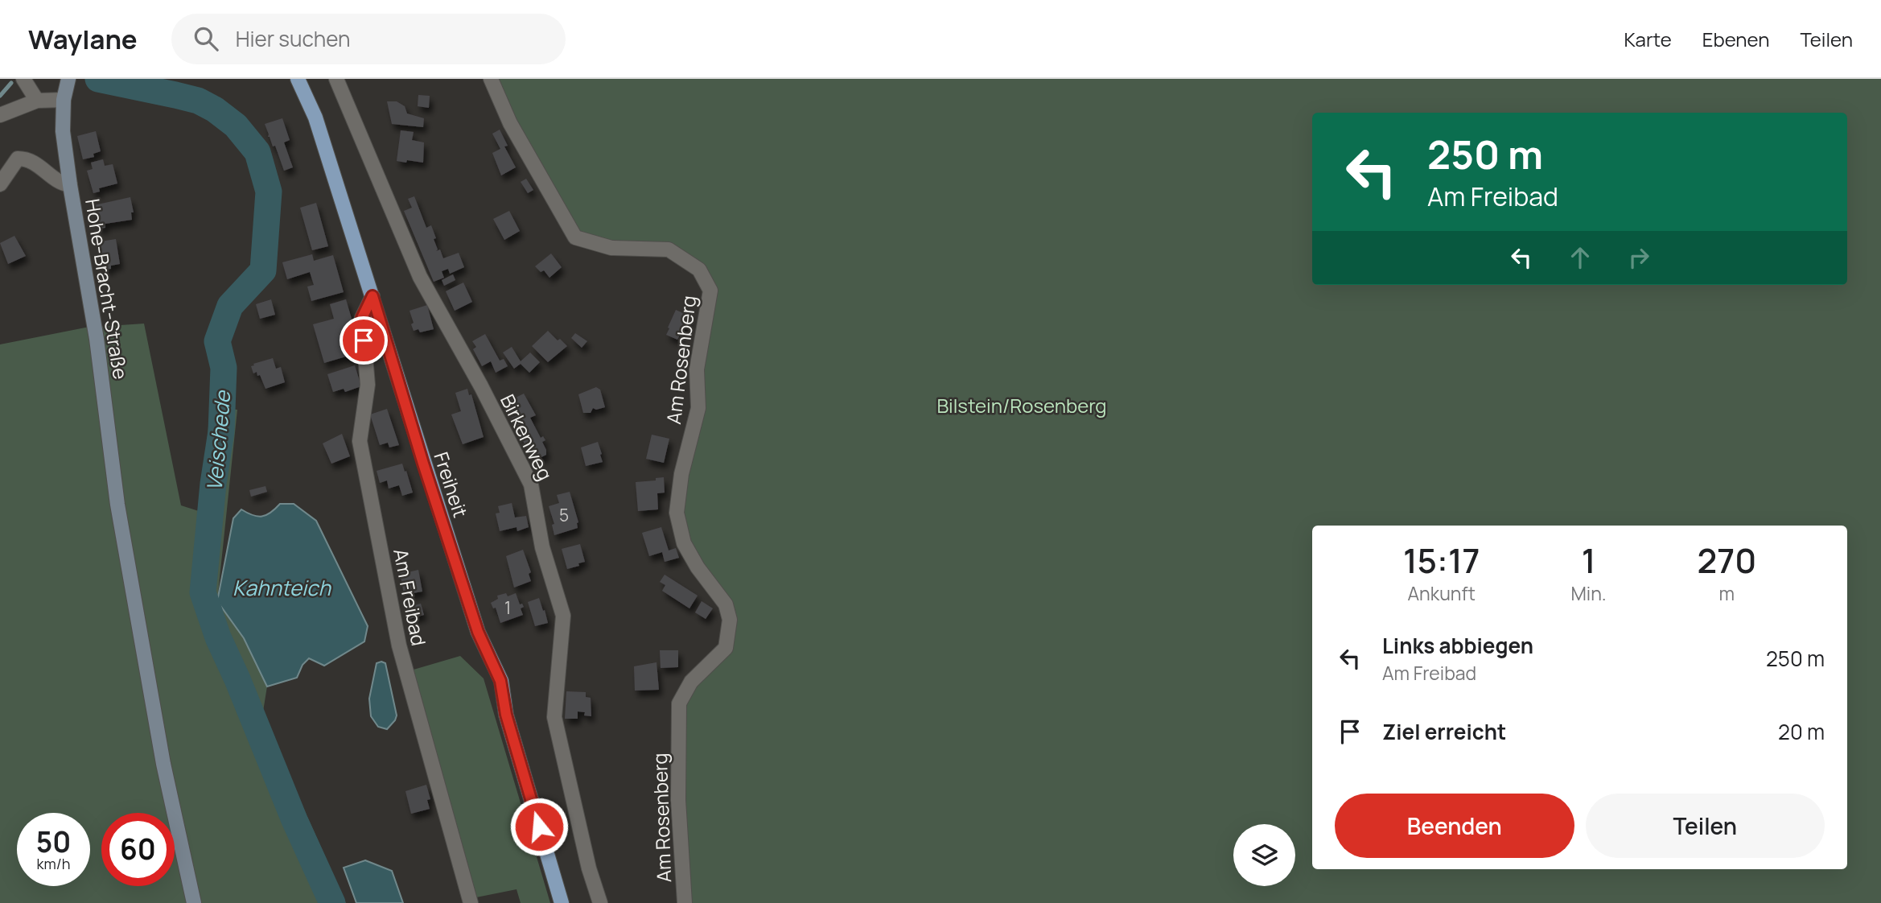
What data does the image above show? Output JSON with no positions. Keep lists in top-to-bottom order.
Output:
{
  "streets": {
    "main road": ["Hohe-Bracht-Straße", "Freiheit"],
    "street": ["Am Rosenberg", "Birkenweg", "Am Freibad"]
  },
  "crossings": [
    ["Freiheit", "Am Freibad"]
  ],
  "water": ["Veischede", "Kahnteich"],
  "parks": ["Bilstein/Rosenberg"],
  "house_numbers": ["5", "1"],
  "page": {
    "header": "Waylane",
    "search": "Hier suchen",
    "nav": ["Karte", "Ebenen", "Teilen"],
    "turn": ["250 m", "Am Freibad"],
    "eta": [
      "15:17",
      "Ankunft",
      "1",
      "Min.",
      "270",
      "m"
    ],
    "list": [
      {
        "name": "Links abbiegen",
        "note": "Am Freibad",
        "value": "250 m"
      },
      {
        "name": "Ziel erreicht",
        "value": "20 m"
      }
    ],
    "buttons": ["Beenden", "Teilen"],
    "speed": "50 km/h",
    "limit": "60"
  }
}
